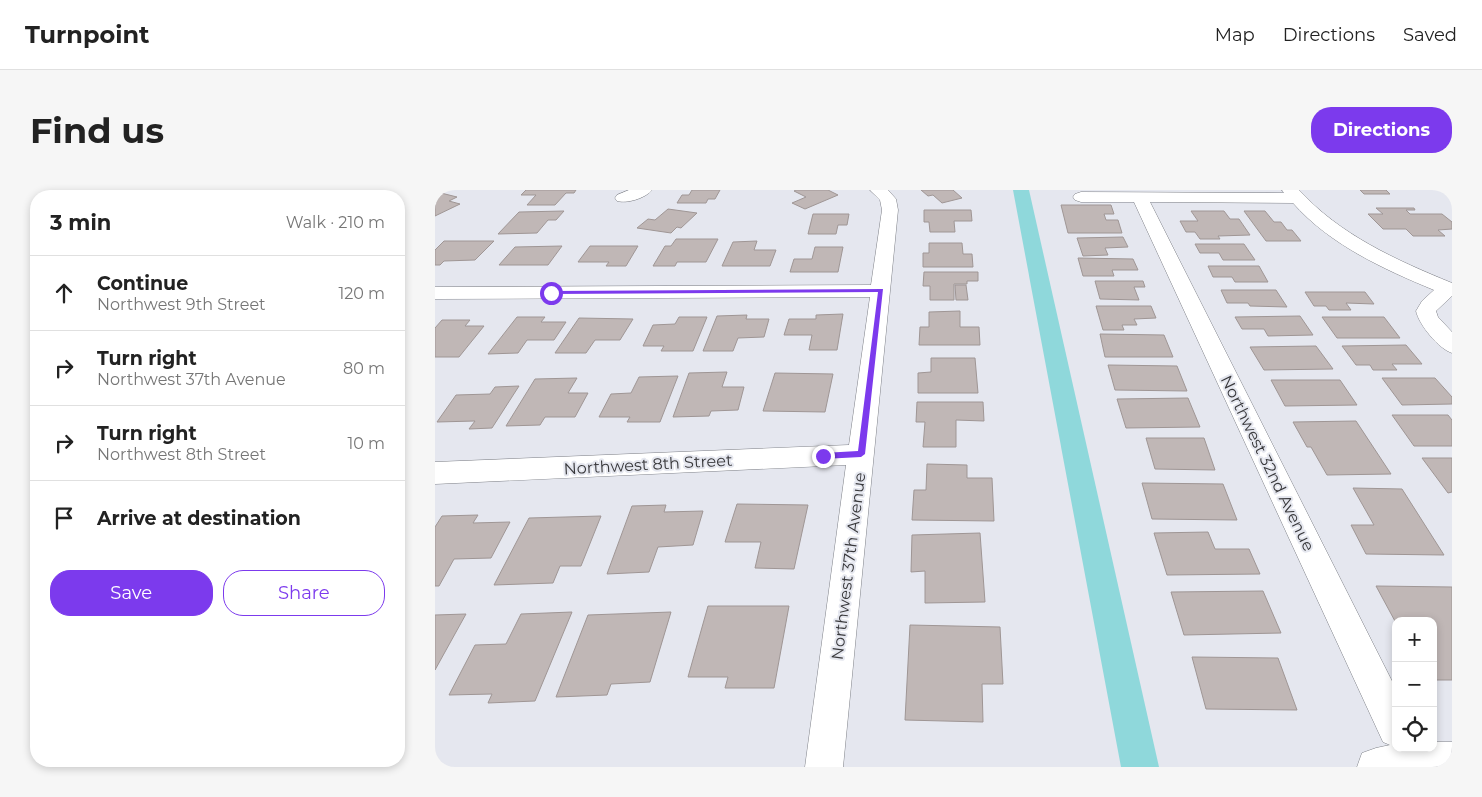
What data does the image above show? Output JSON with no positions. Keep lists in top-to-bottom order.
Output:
{
  "streets": {
    "street": ["Northwest 32nd Avenue", "Northwest 8th Street", "Northwest 37th Avenue"]
  },
  "crossings": [
    ["Northwest 8th Street", "Northwest 37th Avenue"]
  ],
  "page": {
    "header": "Turnpoint",
    "nav": ["Map", "Directions", "Saved"],
    "buttons": [
      "Directions",
      ["Save", "Share"]
    ],
    "title": "Find us",
    "heading": ["3 min", "Walk · 210 m"],
    "list": [
      ["Continue", "Northwest 9th Street", "120 m"],
      ["Turn right", "Northwest 37th Avenue", "80 m"],
      ["Turn right", "Northwest 8th Street", "10 m"],
      "Arrive at destination"
    ],
    "map_buttons": ["+", "−"]
  }
}
